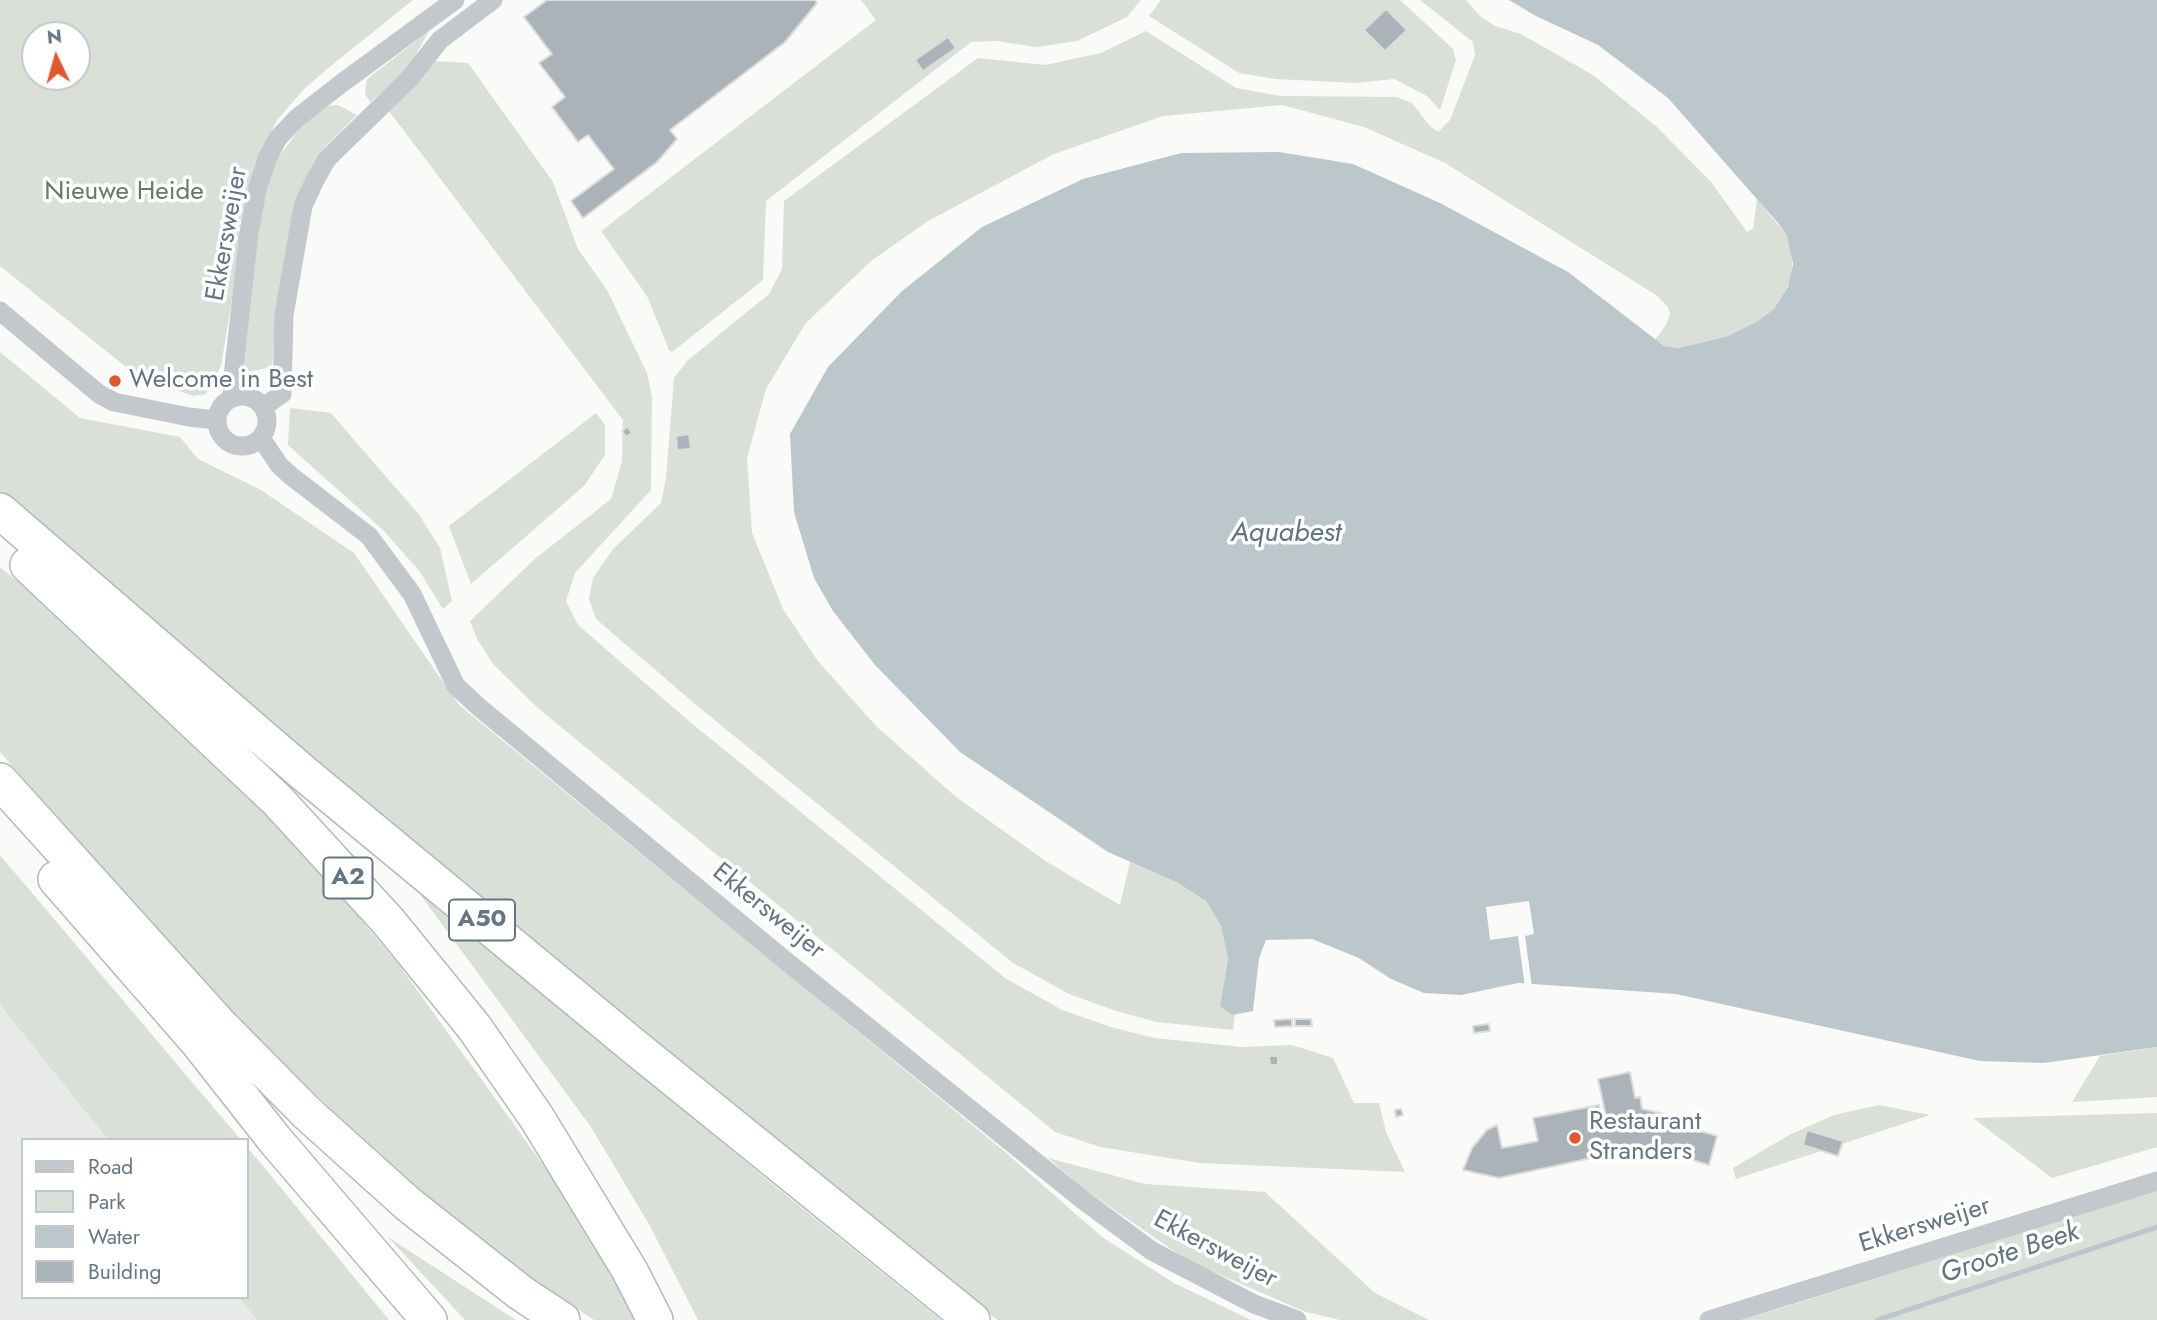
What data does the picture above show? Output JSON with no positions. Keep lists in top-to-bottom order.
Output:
{
  "streets": {
    "highway": ["A2", "A50"],
    "street": ["Ekkersweijer"]
  },
  "water": ["Aquabest", "Groote Beek"],
  "parks": ["Nieuwe Heide"],
  "places": ["Welcome in Best", "Restaurant Stranders"],
  "legend": [
    "Road",
    "Park",
    "Water",
    "Building"
  ],
  "north": "top"
}
